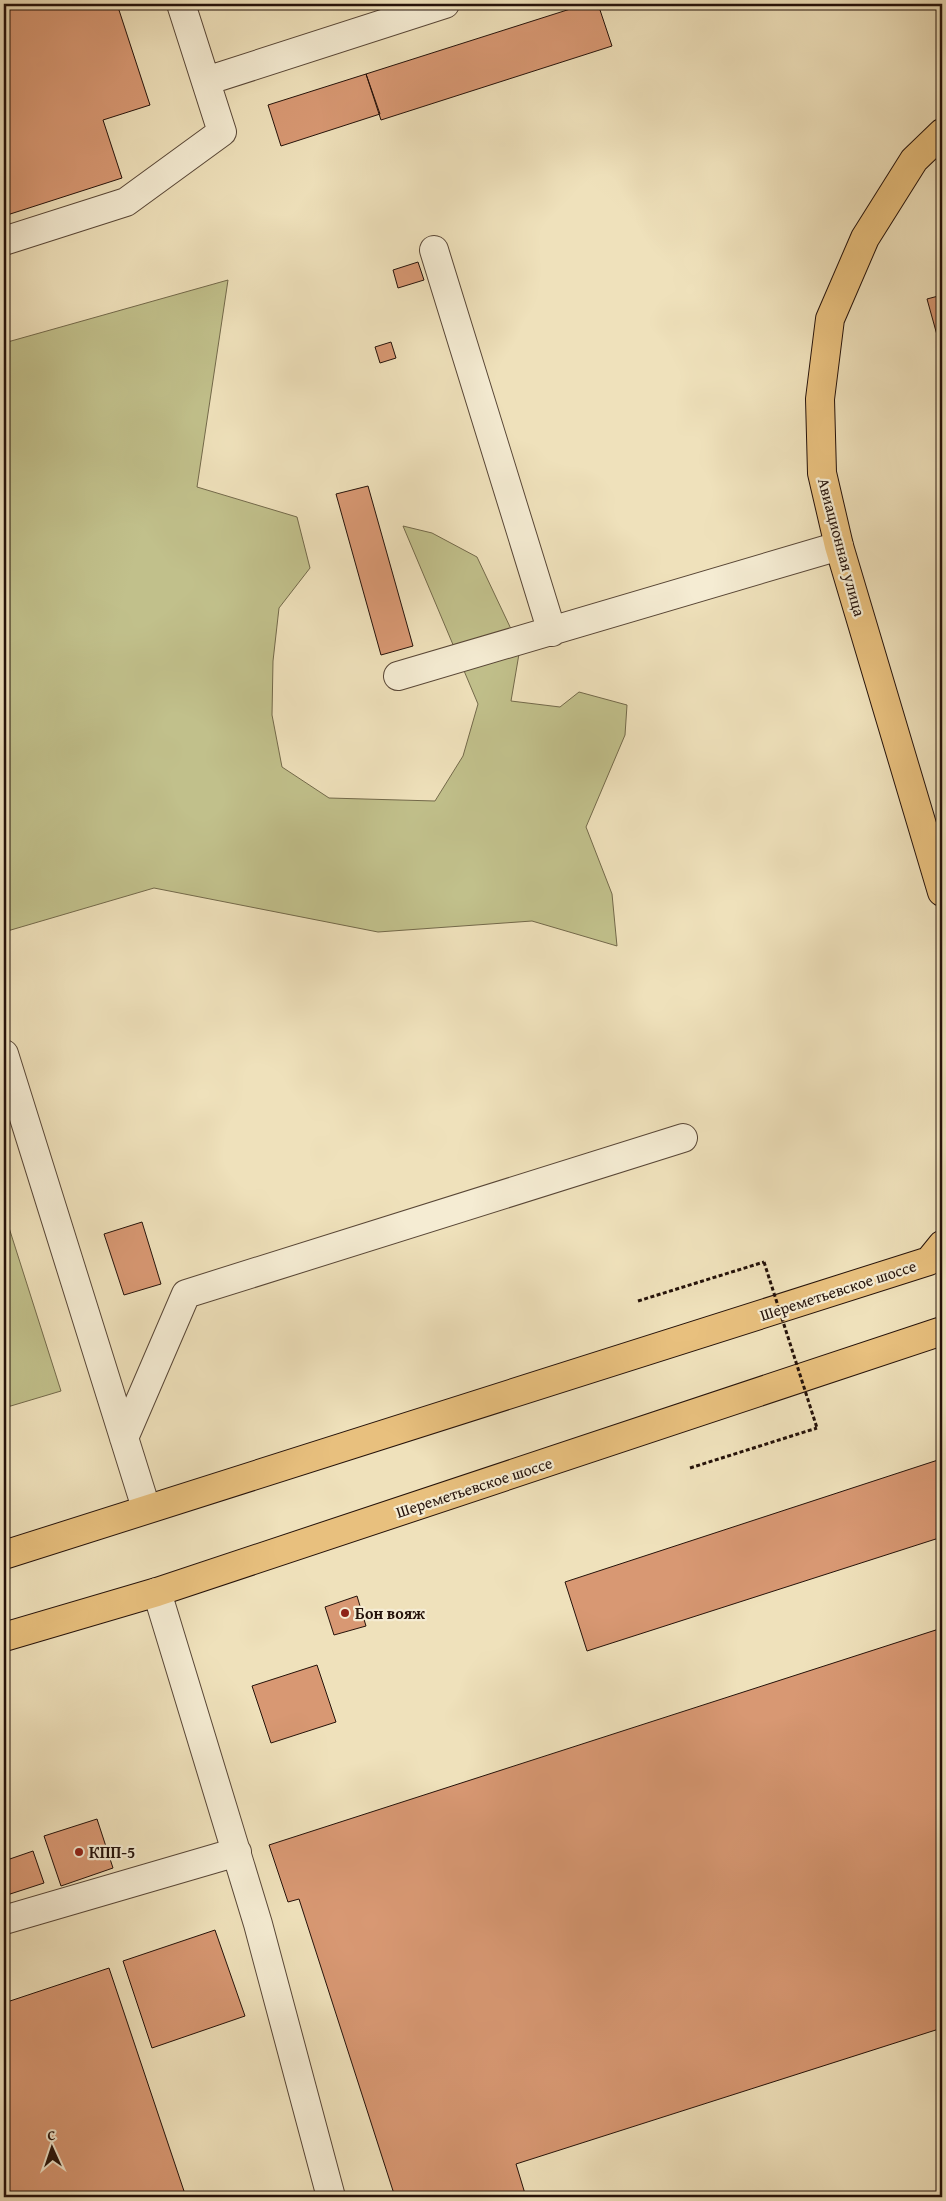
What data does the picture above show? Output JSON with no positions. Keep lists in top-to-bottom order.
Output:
{
  "streets": {
    "main road": ["Авиационная улица", "Шереметьевское шоссе"]
  },
  "places": ["Бон вояж", "КПП-5"],
  "north": "top"
}
